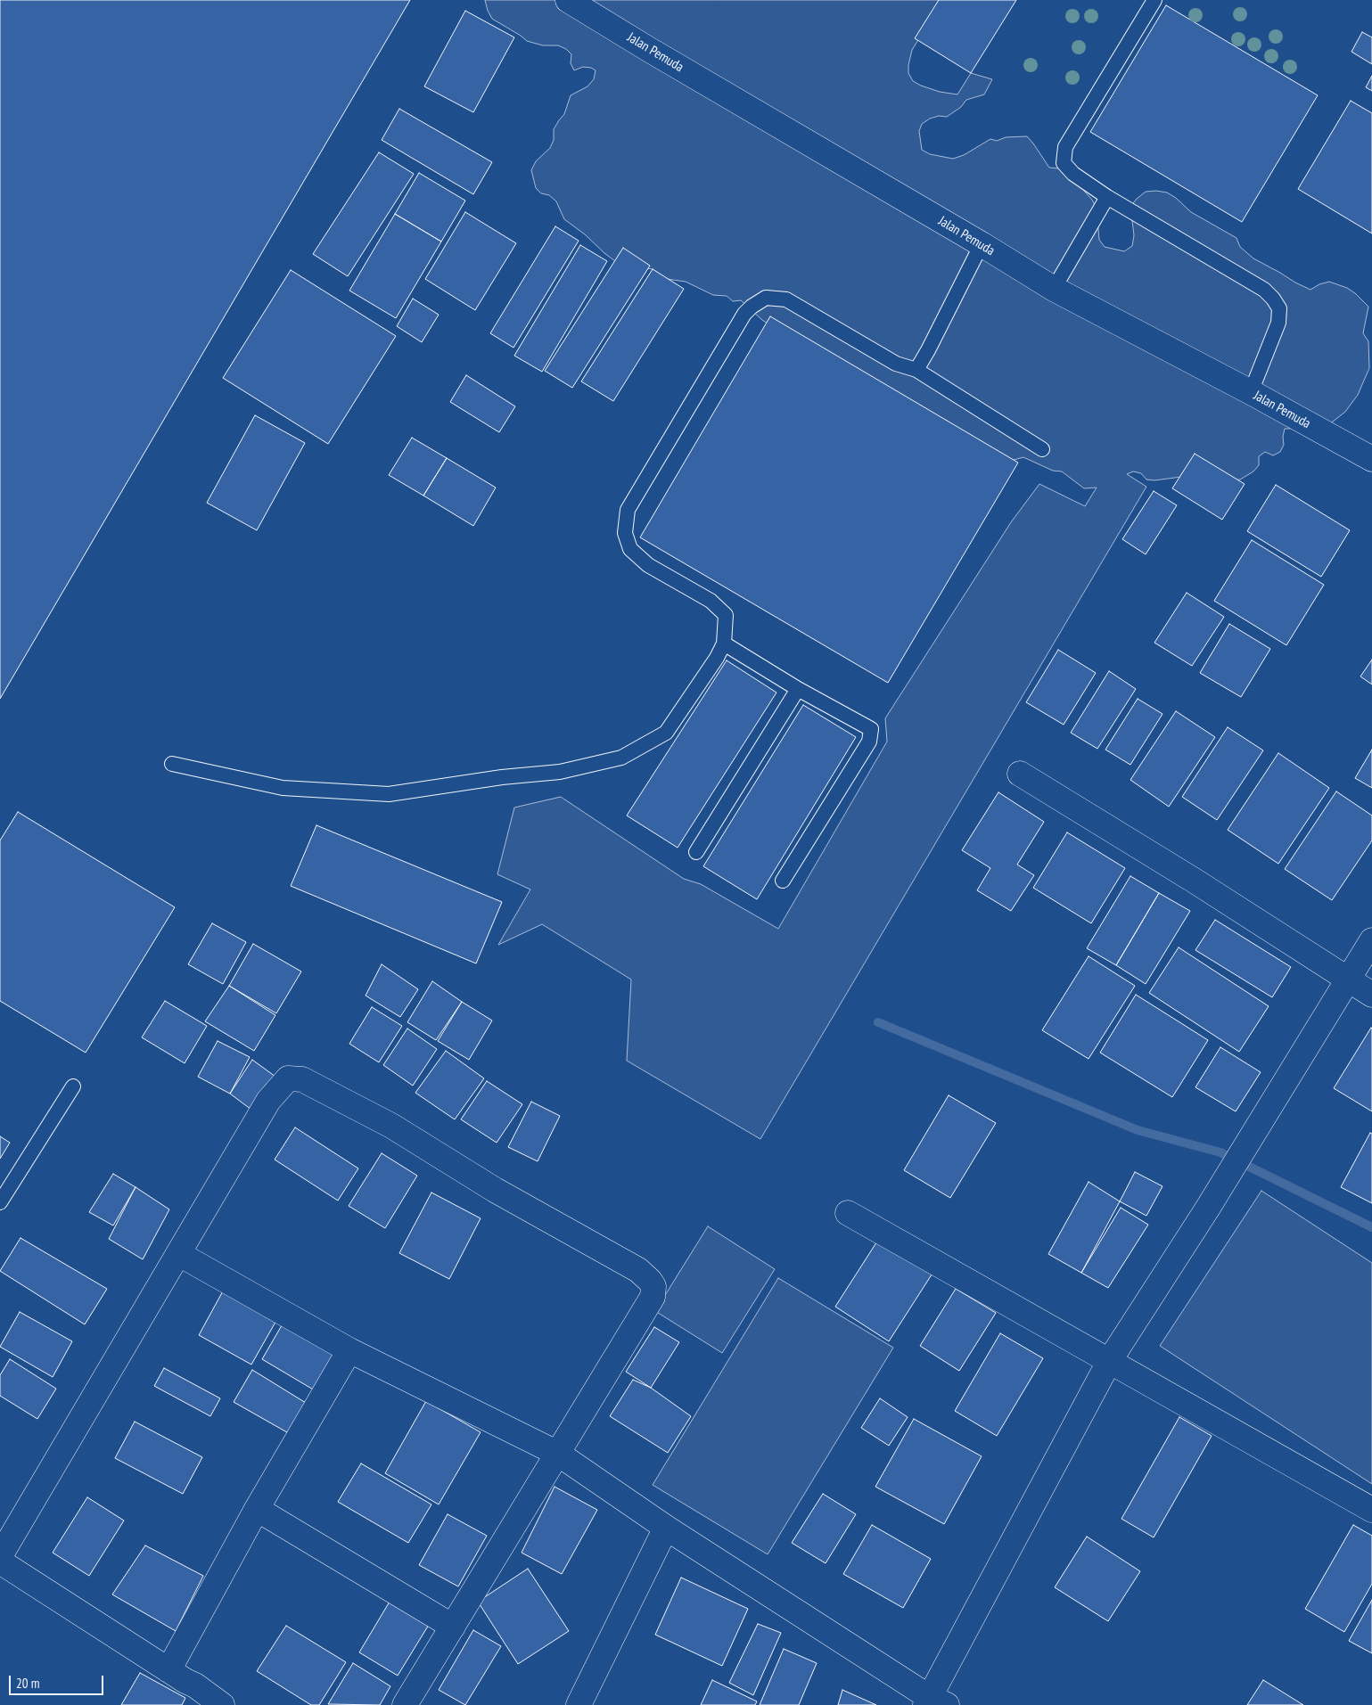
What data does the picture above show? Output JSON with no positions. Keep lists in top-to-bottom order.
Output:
{
  "streets": {
    "street": ["Jalan Pemuda"]
  },
  "scale_bar": "20 m"
}
